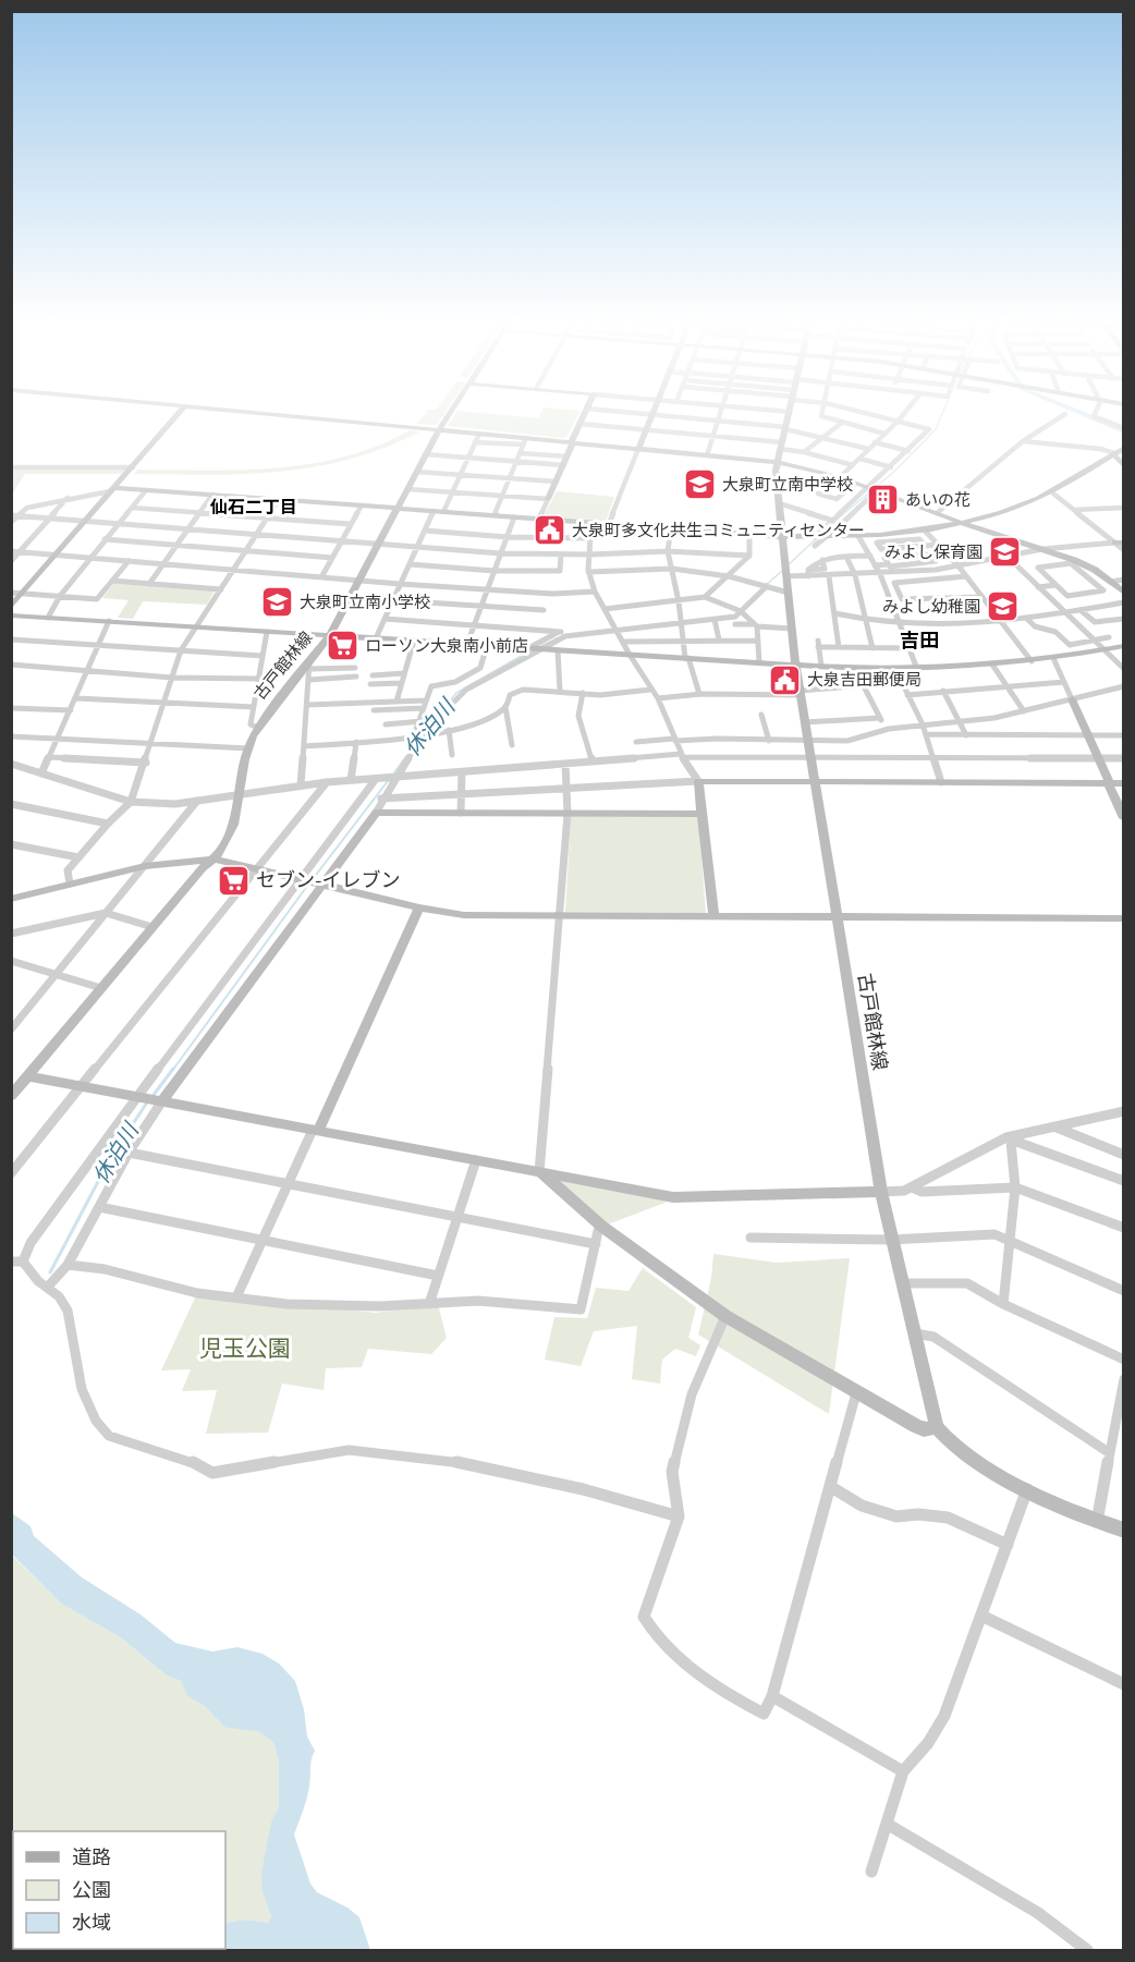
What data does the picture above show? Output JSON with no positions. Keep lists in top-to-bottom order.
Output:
{
  "streets": {
    "street": ["古戸館林線"]
  },
  "districts": ["仙石二丁目", "吉田"],
  "water": ["休泊川"],
  "parks": ["児玉公園"],
  "places": {
    "school or university": [
      "大泉町立南中学校",
      "みよし保育園",
      "大泉町立南小学校",
      "みよし幼稚園"
    ],
    "building": ["あいの花"],
    "public building": ["大泉町多文化共生コミュニティセンター", "大泉吉田郵便局"],
    "supermarket": ["ローソン大泉南小前店", "セブン-イレブン"]
  },
  "legend": ["道路", "公園", "水域"]
}
